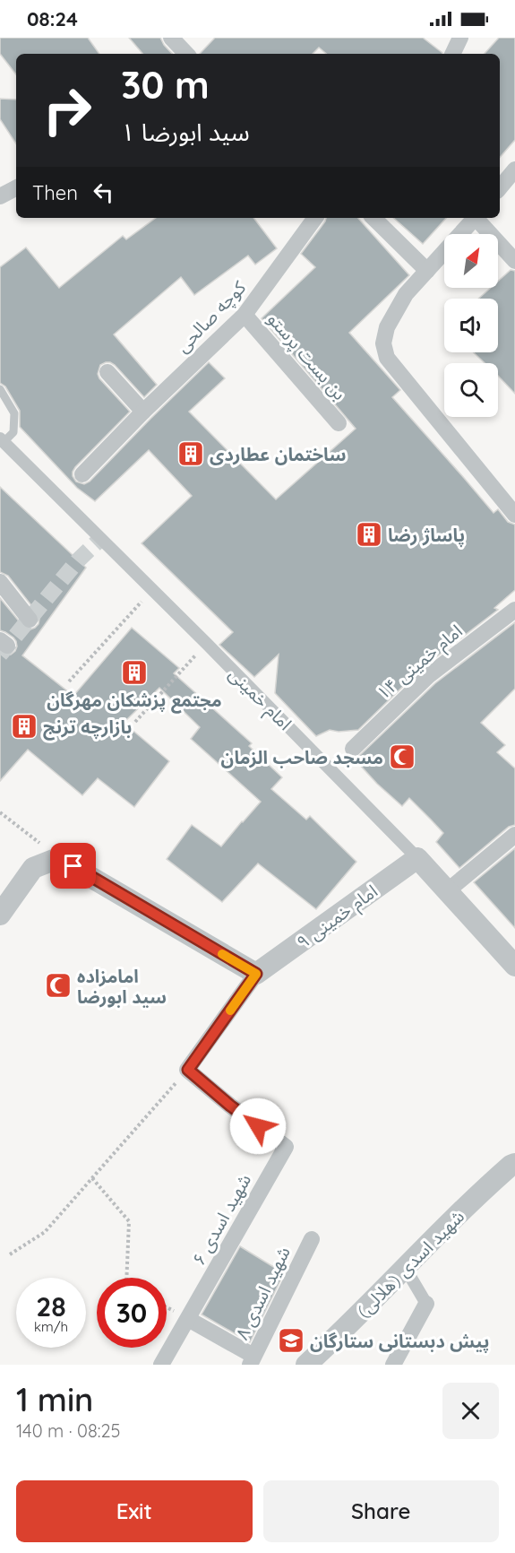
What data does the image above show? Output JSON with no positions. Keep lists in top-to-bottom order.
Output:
{
  "streets": {
    "street": [
      "کوچه صالحی",
      "بن بست پرستو",
      "امام خمینی ۱۴",
      "امام خمینی",
      "امام خمینی ۹",
      "شهید اسدی ۶",
      "شهید اسدی (هلالی)",
      "شهید اسدی ۸"
    ]
  },
  "crossings": [
    ["کوچه صالحی", "بن بست پرستو"],
    ["امام خمینی", "امام خمینی ۹"]
  ],
  "places": {
    "building": [
      "ساختمان عطاردی",
      "پاساژ رضا",
      "مجتمع پزشكان مهرگان",
      "بازارچه ترنج"
    ],
    "mosque": ["مسجد صاحب الزمان", "امامزاده سید ابورضا"],
    "school or university": ["پیش دبستانی ستارگان"]
  },
  "north": "top right",
  "page": {
    "status": "08:24",
    "turn": ["30 m", "سید ابورضا ۱"],
    "then": "Then",
    "speed": "28 km/h",
    "limit": "30",
    "heading": ["1 min", "140 m · 08:25"],
    "buttons": ["Exit", "Share"]
  }
}
